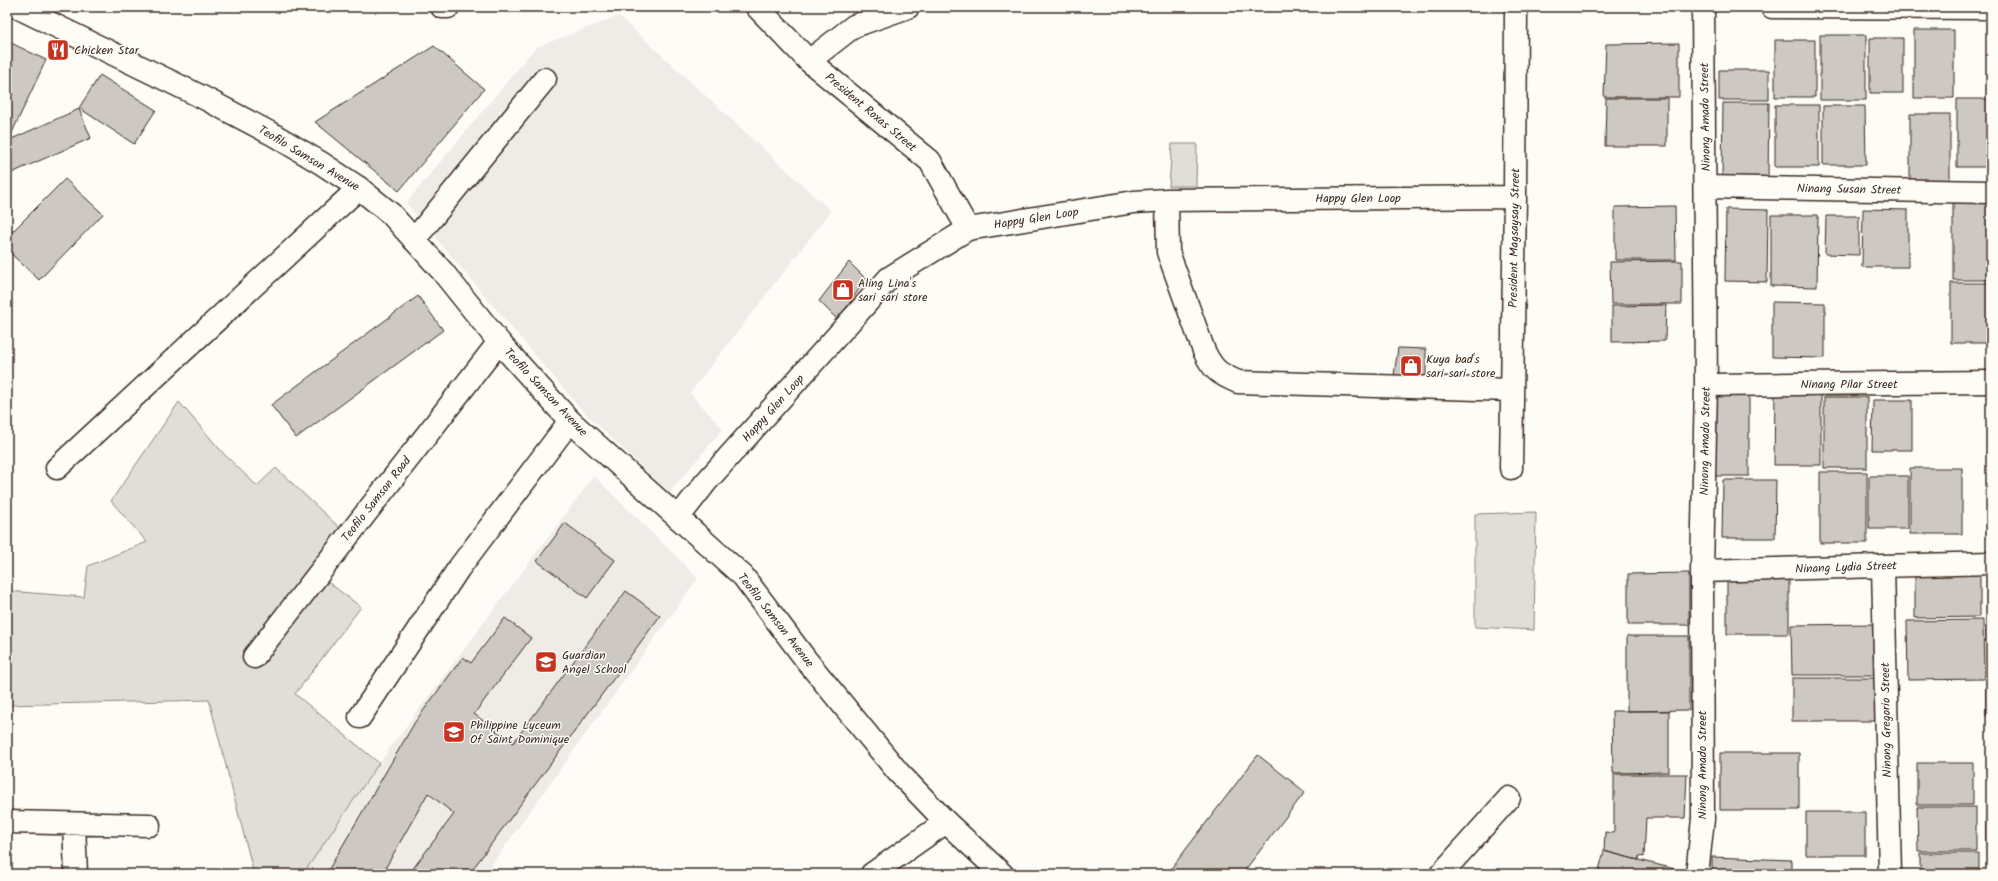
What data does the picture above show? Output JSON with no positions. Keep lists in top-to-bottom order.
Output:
{
  "streets": {
    "street": [
      "President Roxas Street",
      "Ninong Amado Street",
      "Teofilo Samson Avenue",
      "Ninang Susan Street",
      "Happy Glen Loop",
      "President Magsaysay Street",
      "Ninang Pilar Street",
      "Teofilo Samson Road",
      "Ninang Lydia Street",
      "Ninong Gregorio Street"
    ]
  },
  "crossings": [
    ["President Roxas Street", "Happy Glen Loop"],
    ["Ninong Amado Street", "Ninang Susan Street"],
    ["Ninong Amado Street", "Ninang Pilar Street"],
    ["Ninong Amado Street", "Ninang Lydia Street"],
    ["Teofilo Samson Avenue", "Happy Glen Loop"],
    ["Teofilo Samson Avenue", "Teofilo Samson Road"],
    ["Happy Glen Loop", "President Magsaysay Street"],
    ["Ninang Lydia Street", "Ninong Gregorio Street"]
  ],
  "places": {
    "restaurant": ["Chicken Star"],
    "shop": ["Aling Lina's sari sari store", "Kuya bad's sari sari store"],
    "school or university": ["Guardian Angel School", "Philippine Lyceum Of Saint Dominique"]
  }
}
